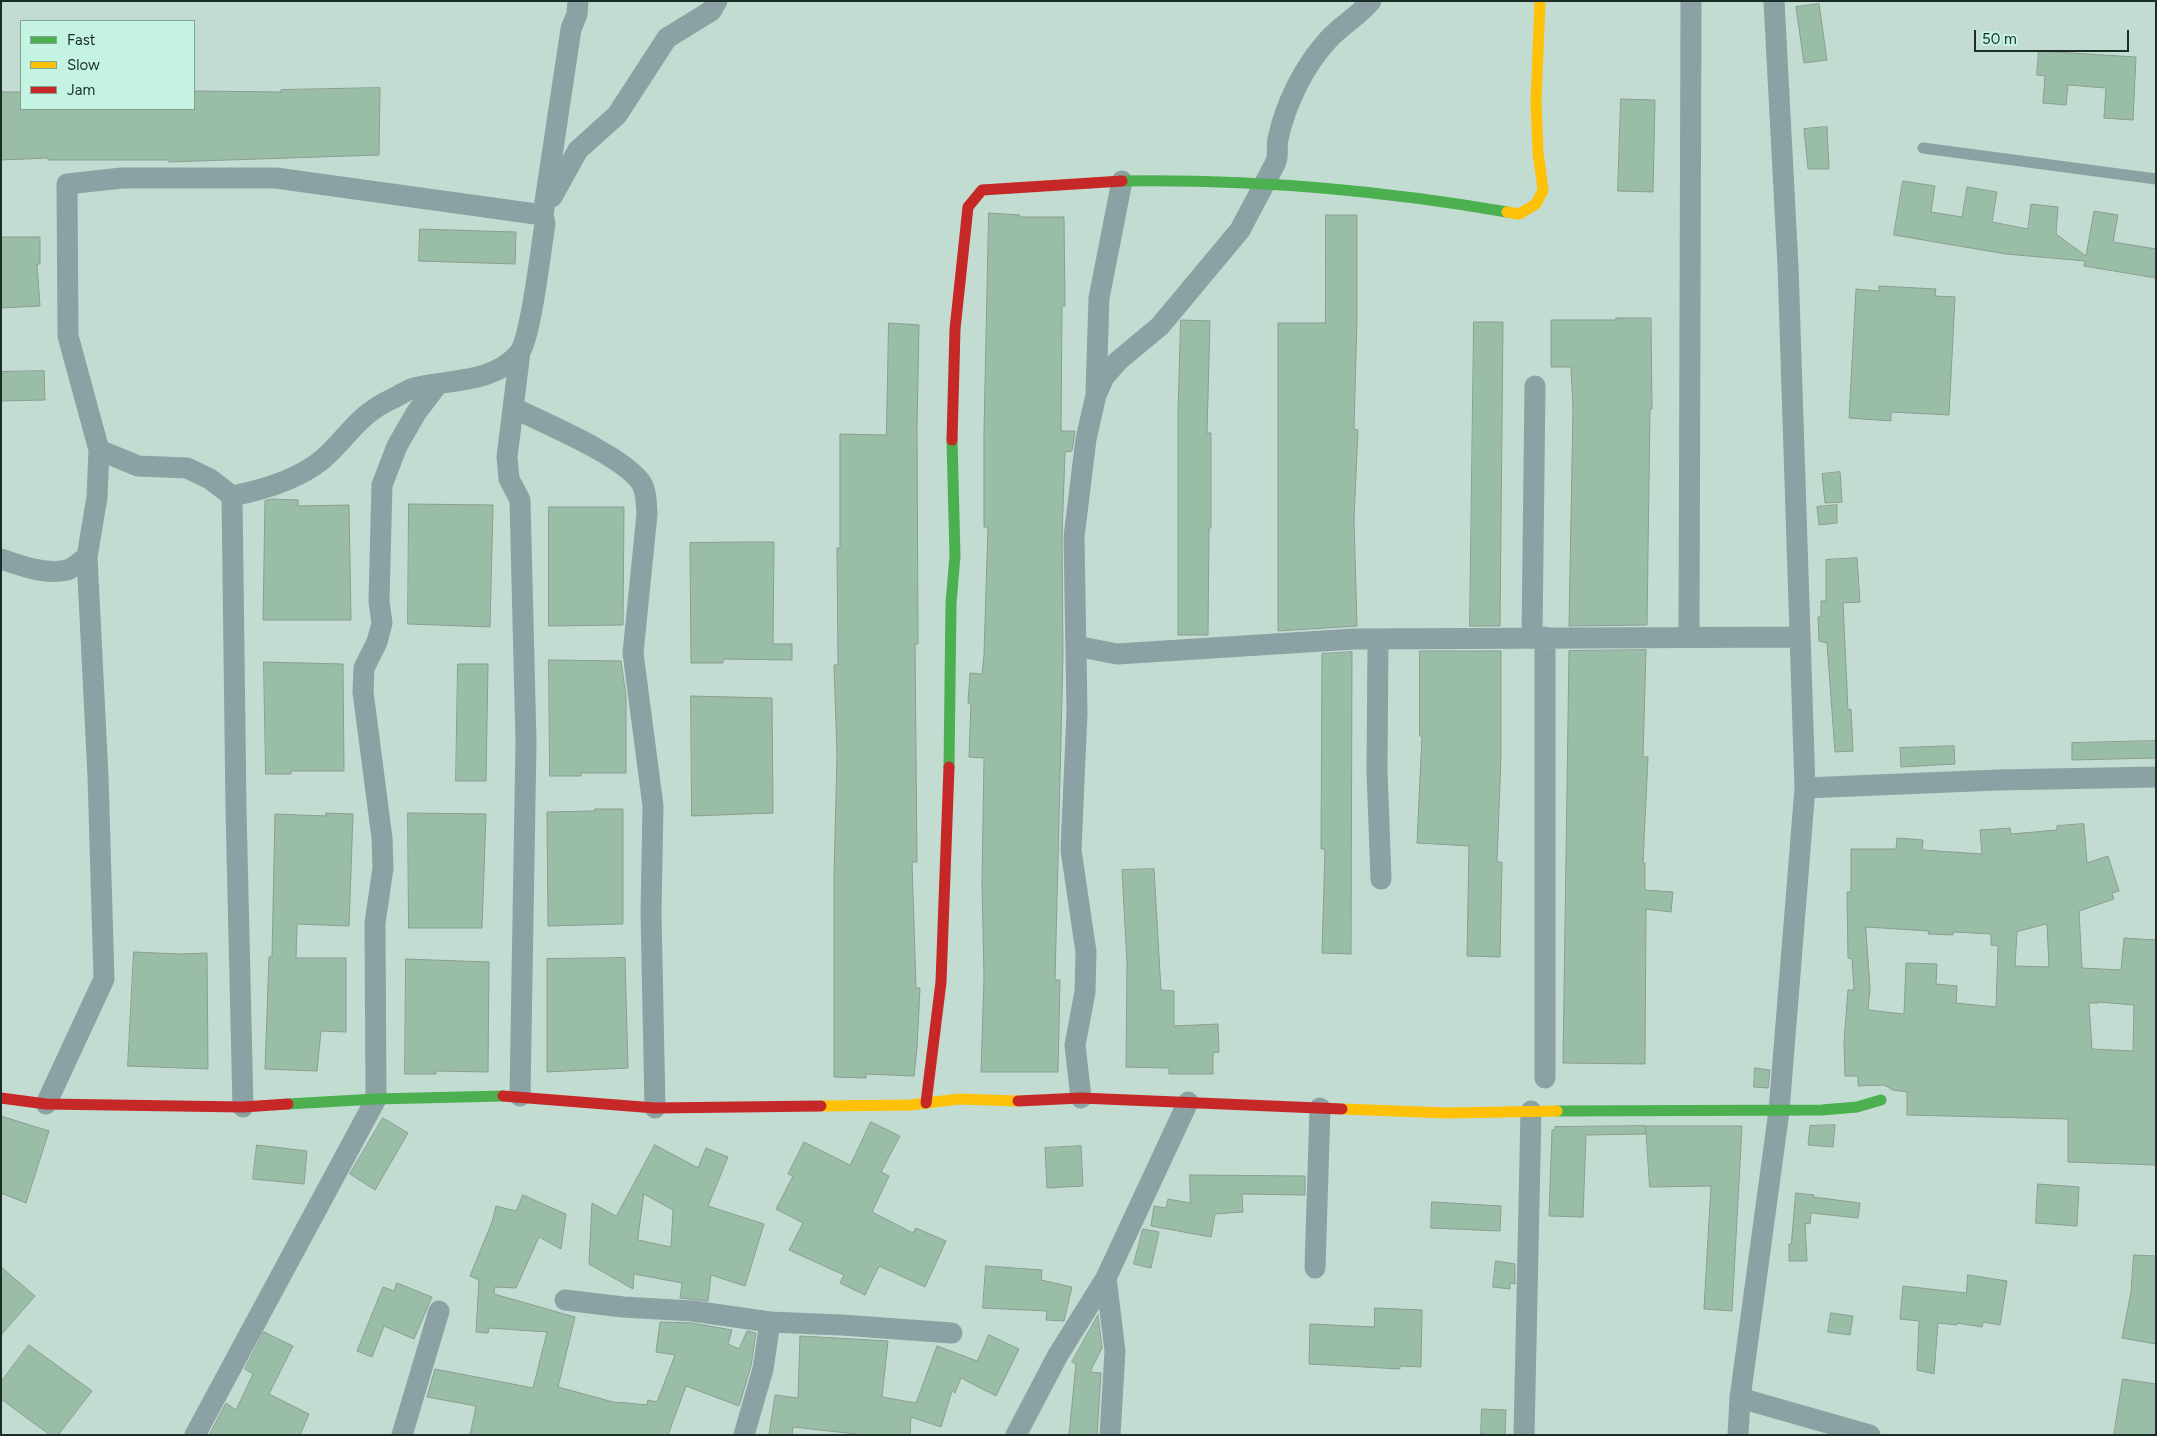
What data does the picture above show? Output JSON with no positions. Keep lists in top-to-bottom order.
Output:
{
  "legend": ["Fast", "Slow", "Jam"],
  "scale_bar": "50 m"
}
